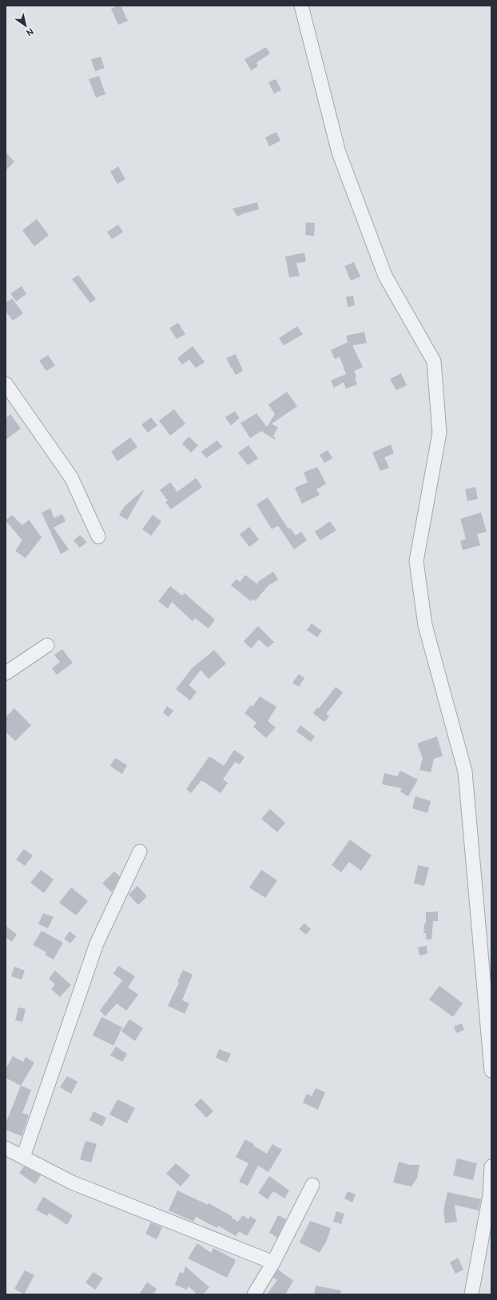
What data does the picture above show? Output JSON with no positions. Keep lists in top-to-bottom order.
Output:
{
  "north": "bottom right"
}
